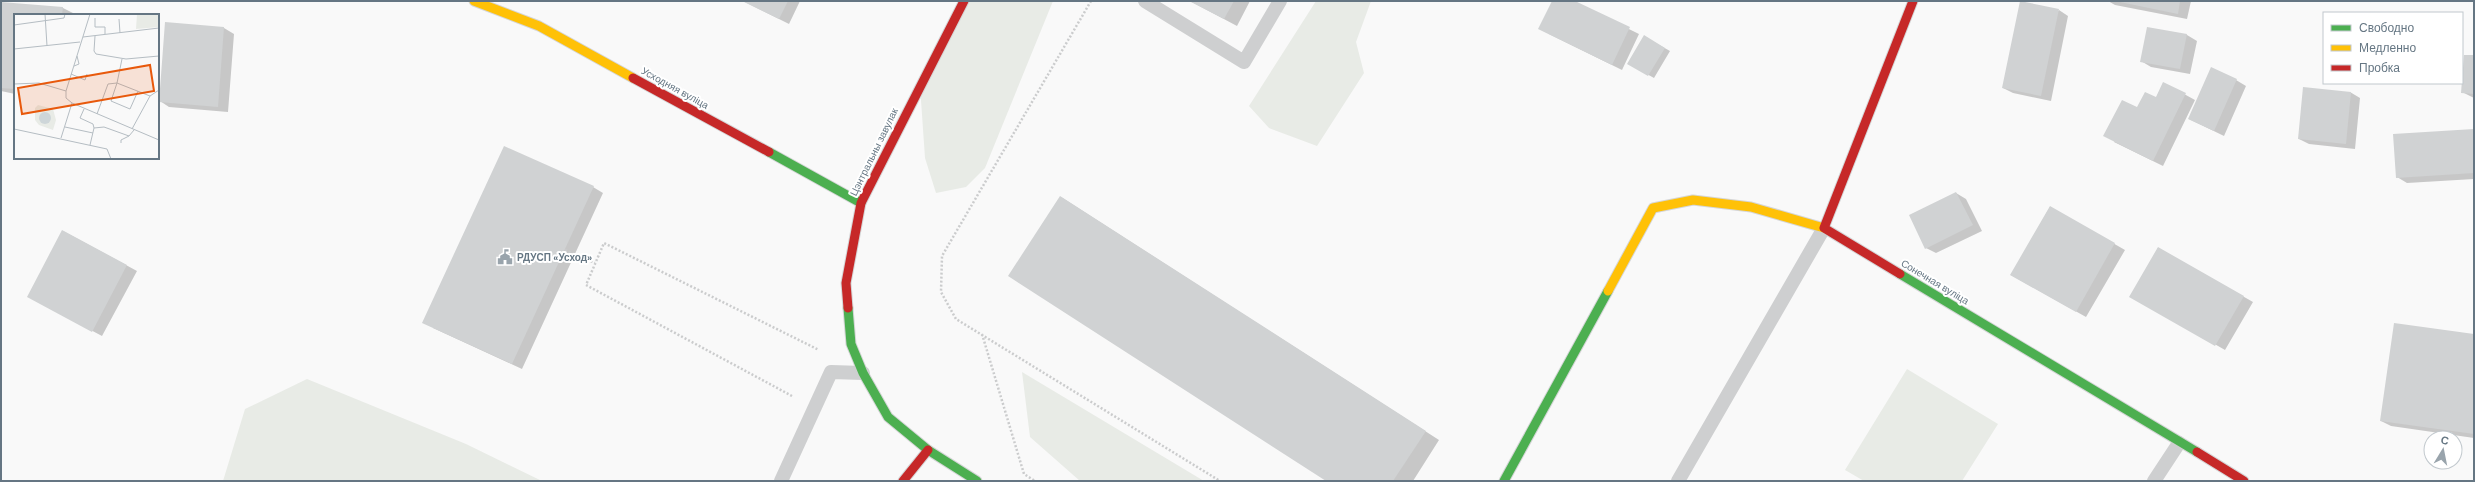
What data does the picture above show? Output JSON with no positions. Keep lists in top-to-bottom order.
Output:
{
  "streets": {
    "street": ["Усходняя вуліца", "Цэнтральны завулак", "Сонечная вуліца"]
  },
  "crossings": [
    ["Усходняя вуліца", "Цэнтральны завулак"]
  ],
  "places": {
    "public building": ["РДУСП «Усход»"]
  },
  "legend": ["Свободно", "Медленно", "Пробка"],
  "north": "top"
}
